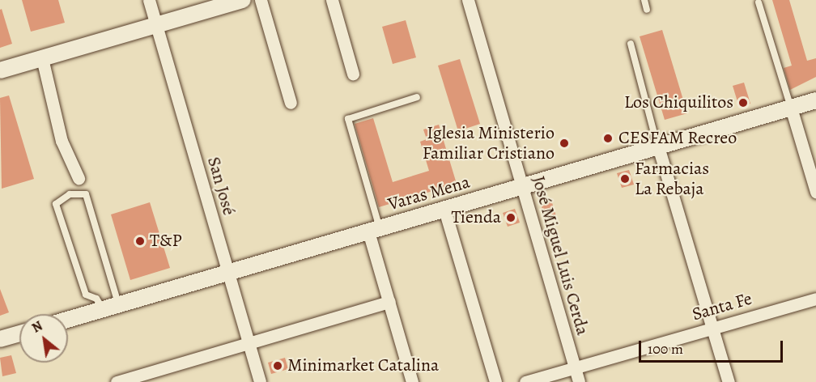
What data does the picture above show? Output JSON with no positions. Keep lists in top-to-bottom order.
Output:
{
  "streets": {
    "street": [
      "San José",
      "Varas Mena",
      "José Miguel Luis Cerda",
      "Santa Fe"
    ]
  },
  "crossings": [
    ["San José", "Varas Mena"],
    ["Varas Mena", "José Miguel Luis Cerda"],
    ["José Miguel Luis Cerda", "Santa Fe"]
  ],
  "places": [
    "Los Chiquilitos",
    "CESFAM Recreo",
    "Iglesia Ministerio Familiar Cristiano",
    "Farmacias La Rebaja",
    "Tienda",
    "T&P",
    "Minimarket Catalina"
  ],
  "scale_bar": "100 m",
  "north": "top left"
}
